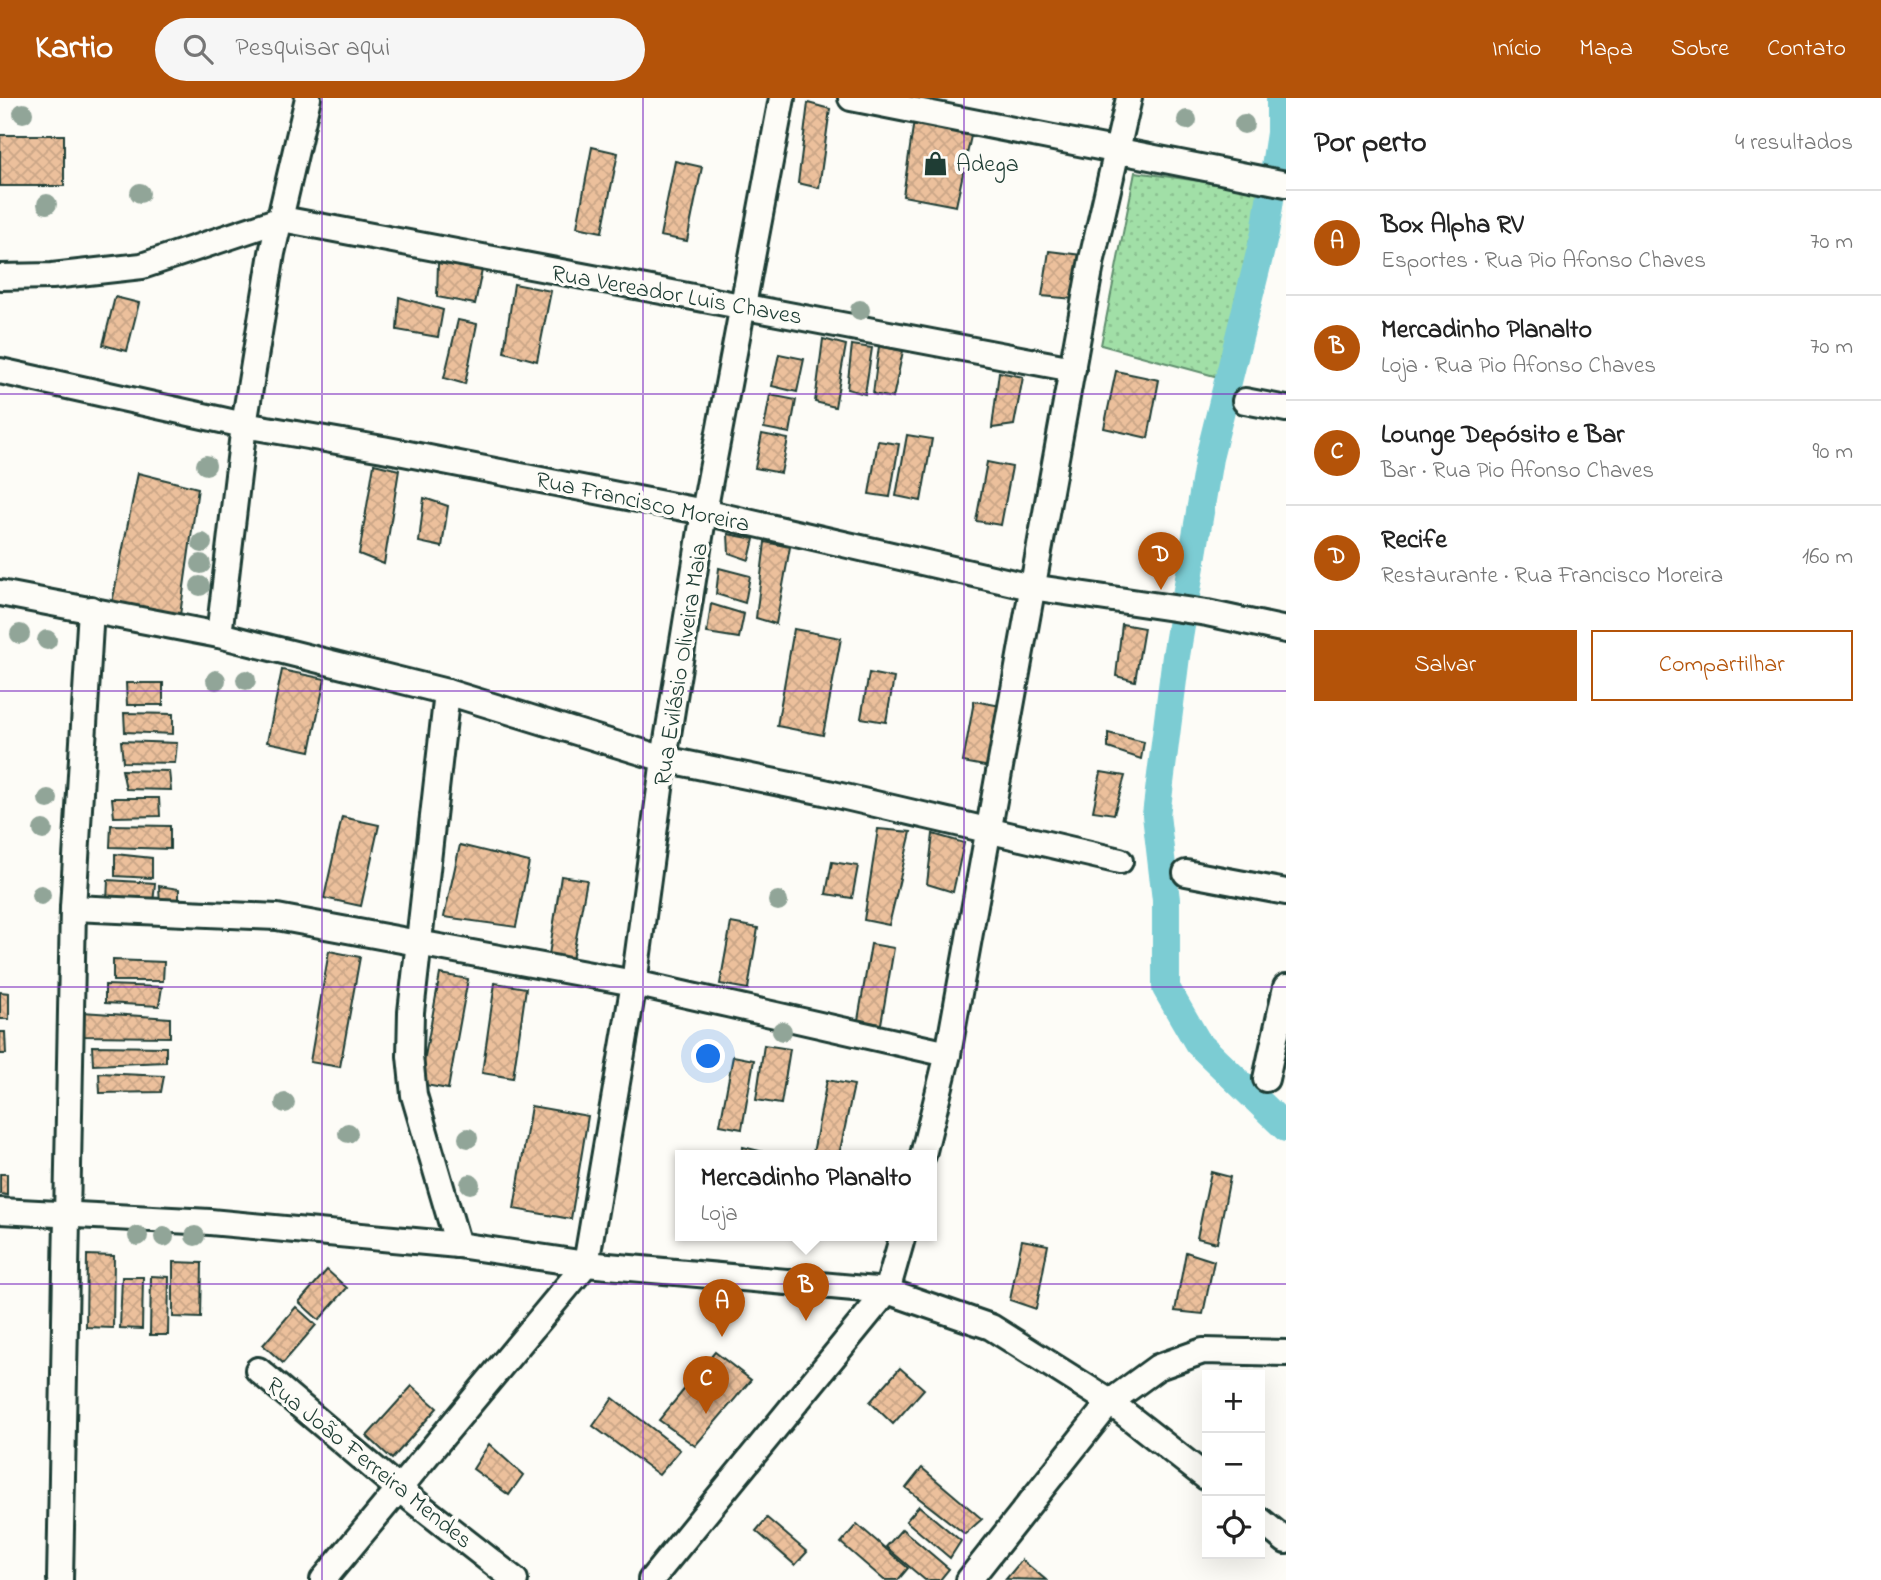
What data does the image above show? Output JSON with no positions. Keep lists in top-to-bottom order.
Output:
{
  "streets": {
    "street": [
      "Rua Vereador Luis Chaves",
      "Rua Francisco Moreira",
      "Rua Evilásio Oliveira Maia",
      "Rua João Ferreira Mendes"
    ]
  },
  "crossings": [
    ["Rua Vereador Luis Chaves", "Rua Evilásio Oliveira Maia"],
    ["Rua Francisco Moreira", "Rua Evilásio Oliveira Maia"]
  ],
  "places": {
    "shop": ["Adega"]
  },
  "page": {
    "header": "Kartio",
    "search": "Pesquisar aqui",
    "nav": [
      "Início",
      "Mapa",
      "Sobre",
      "Contato"
    ],
    "heading": ["Por perto", "4 resultados"],
    "list": [
      {
        "mark": "A",
        "name": "Box Alpha RV",
        "note": "Esportes · Rua Pio Afonso Chaves",
        "value": "70 m"
      },
      {
        "mark": "B",
        "name": "Mercadinho Planalto",
        "note": "Loja · Rua Pio Afonso Chaves",
        "value": "70 m"
      },
      {
        "mark": "C",
        "name": "Lounge Depósito e Bar",
        "note": "Bar · Rua Pio Afonso Chaves",
        "value": "90 m"
      },
      {
        "mark": "D",
        "name": "Recife",
        "note": "Restaurante · Rua Francisco Moreira",
        "value": "160 m"
      }
    ],
    "pins": [
      "D",
      "B",
      "A",
      "C"
    ],
    "buttons": ["Salvar", "Compartilhar"],
    "popup": ["Mercadinho Planalto", "Loja"],
    "map_buttons": ["+", "−"]
  }
}
